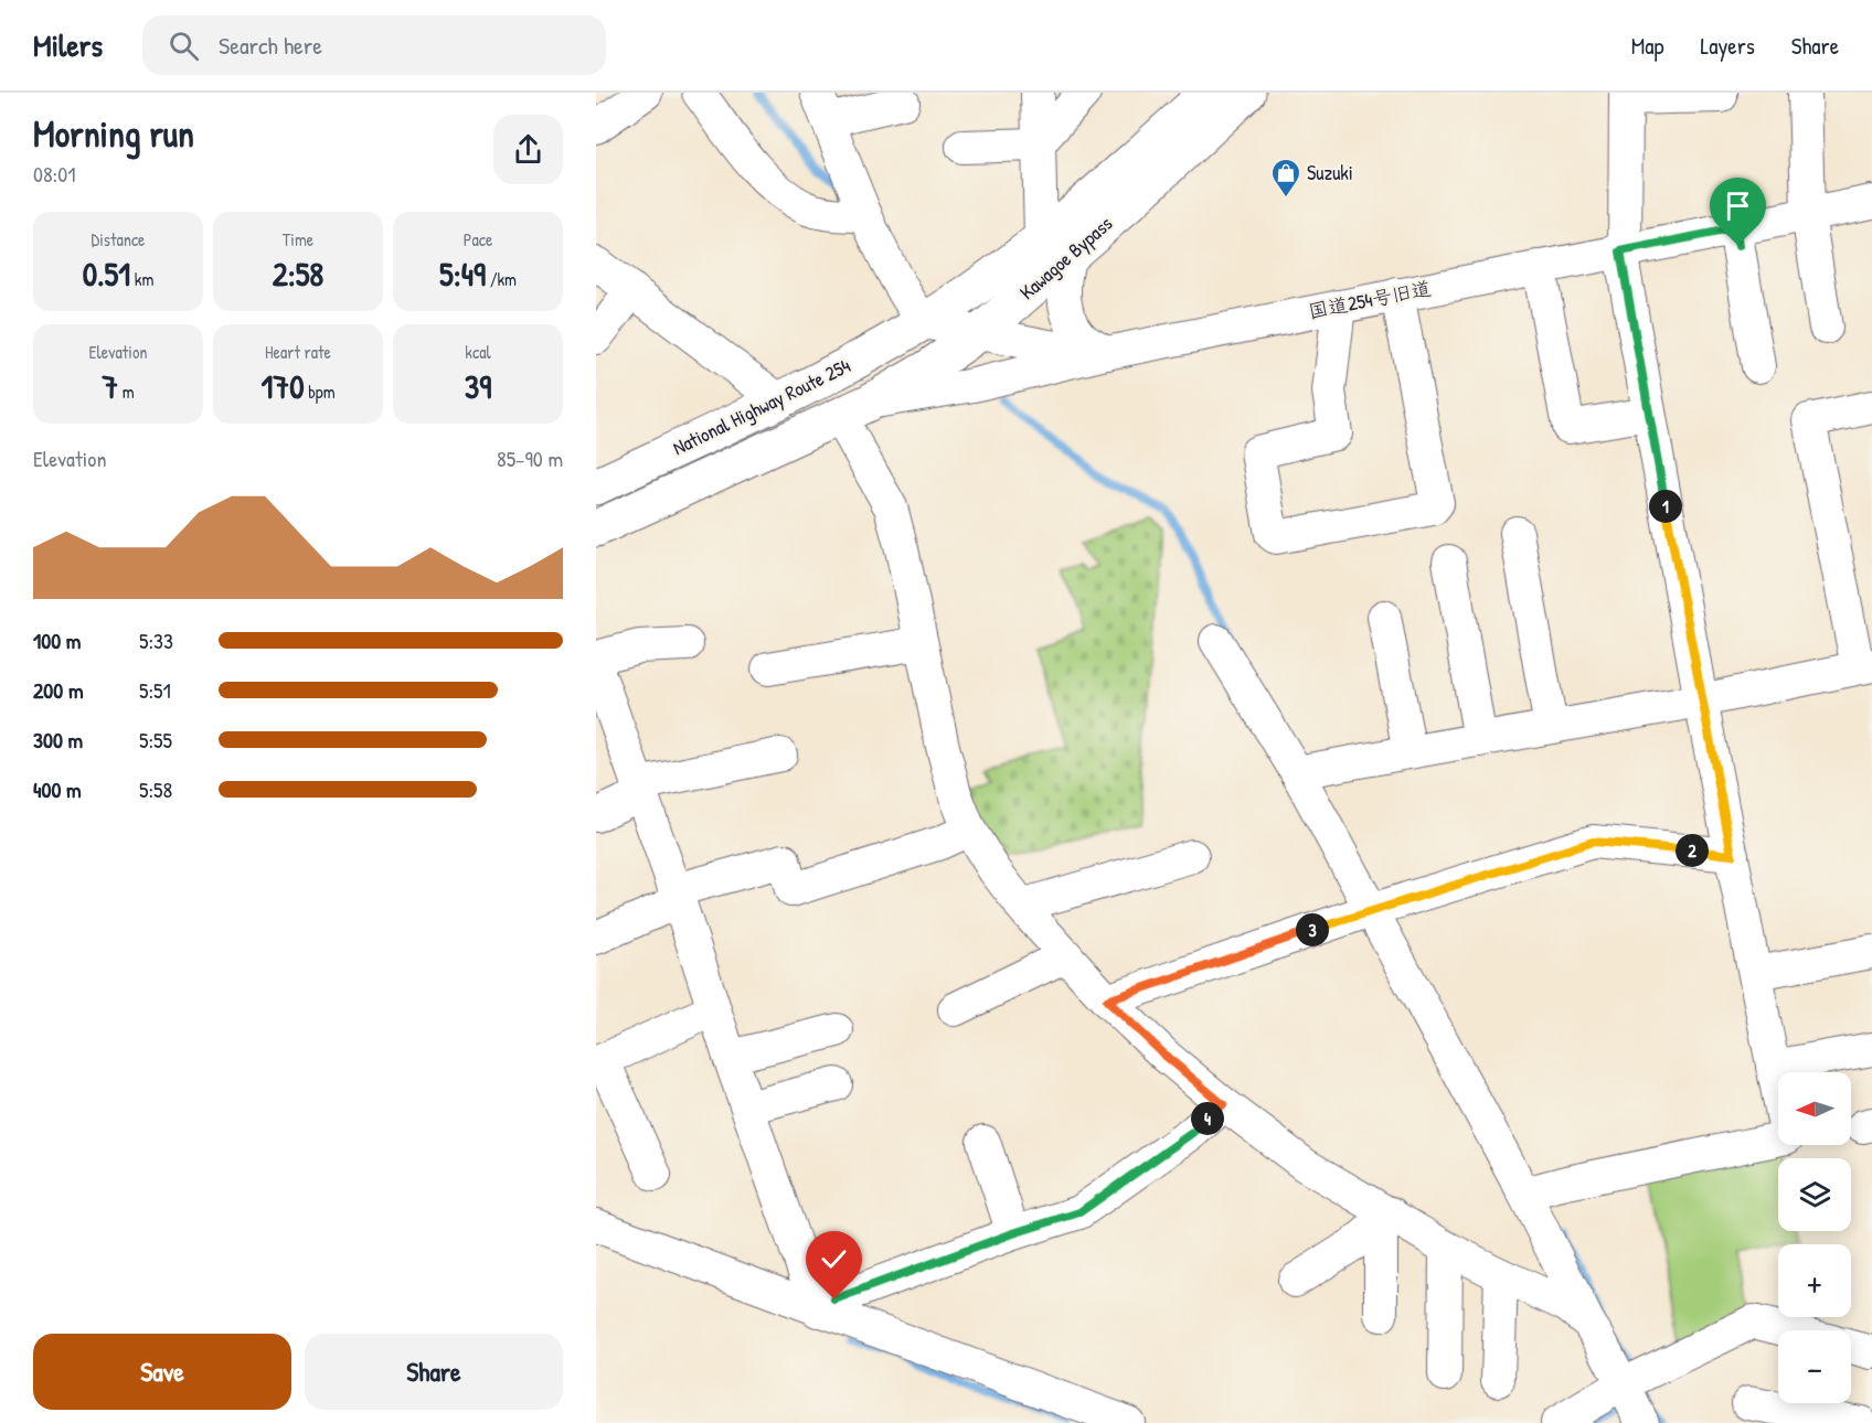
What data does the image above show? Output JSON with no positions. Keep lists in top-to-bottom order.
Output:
{
  "streets": {
    "highway": ["Kawagoe Bypass", "National Highway Route 254"],
    "street": ["国道254号旧道"]
  },
  "crossings": [
    ["Kawagoe Bypass", "国道254号旧道"],
    ["Kawagoe Bypass", "National Highway Route 254"],
    ["国道254号旧道", "National Highway Route 254"]
  ],
  "places": {
    "shop": ["Suzuki"]
  },
  "north": "left",
  "page": {
    "header": "Milers",
    "search": "Search here",
    "nav": ["Map", "Layers", "Share"],
    "heading": ["Morning run", "08:01"],
    "stats": [
      ["Distance", "0.51 km"],
      ["Time", "2:58"],
      ["Pace", "5:49 /km"],
      ["Elevation", "7 m"],
      ["Heart rate", "170 bpm"],
      ["kcal", "39"]
    ],
    "chart": ["Elevation", "85–90 m"],
    "pins": [
      "1",
      "2",
      "3",
      "4"
    ],
    "list": [
      {
        "name": "100 m",
        "note": "5:33"
      },
      {
        "name": "200 m",
        "note": "5:51"
      },
      {
        "name": "300 m",
        "note": "5:55"
      },
      {
        "name": "400 m",
        "note": "5:58"
      }
    ],
    "map_buttons": ["+", "−"],
    "buttons": ["Save", "Share"]
  }
}
